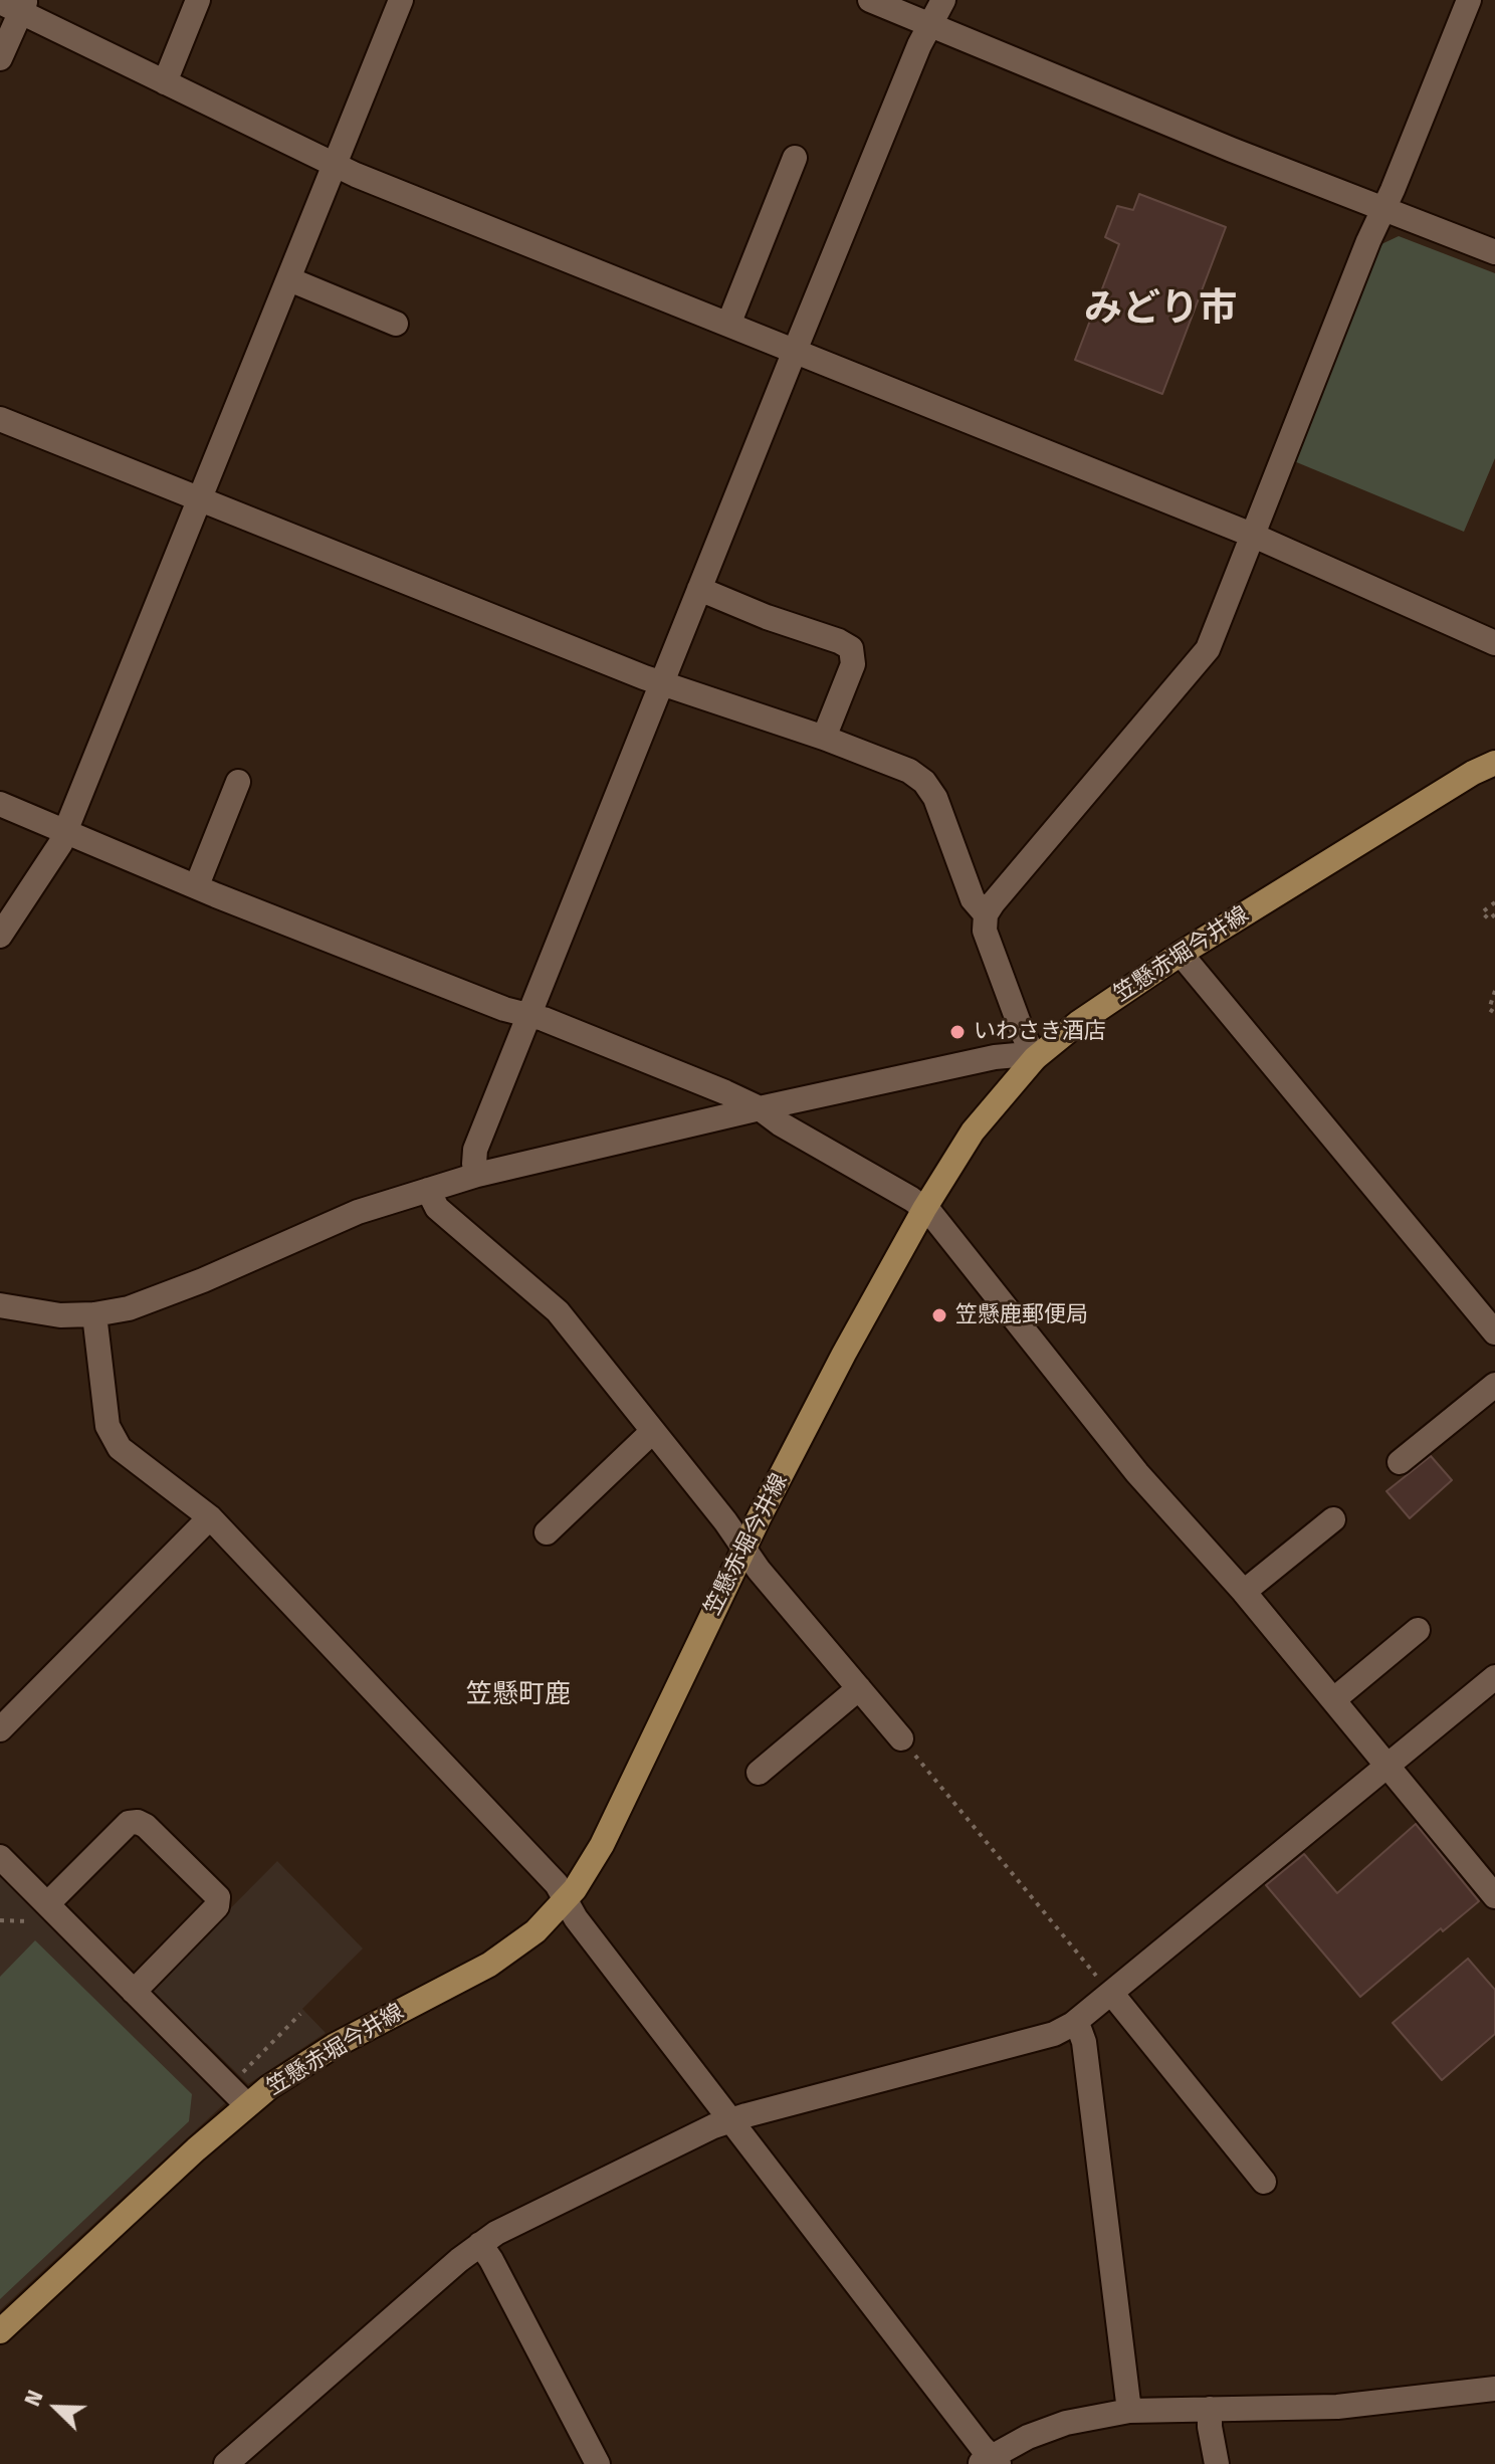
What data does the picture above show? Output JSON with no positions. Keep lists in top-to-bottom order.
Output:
{
  "streets": {
    "main road": ["笠懸赤堀今井線"]
  },
  "districts": ["みどり市", "笠懸町鹿"],
  "places": ["いわさき酒店", "笠懸鹿郵便局"],
  "north": "top left"
}
